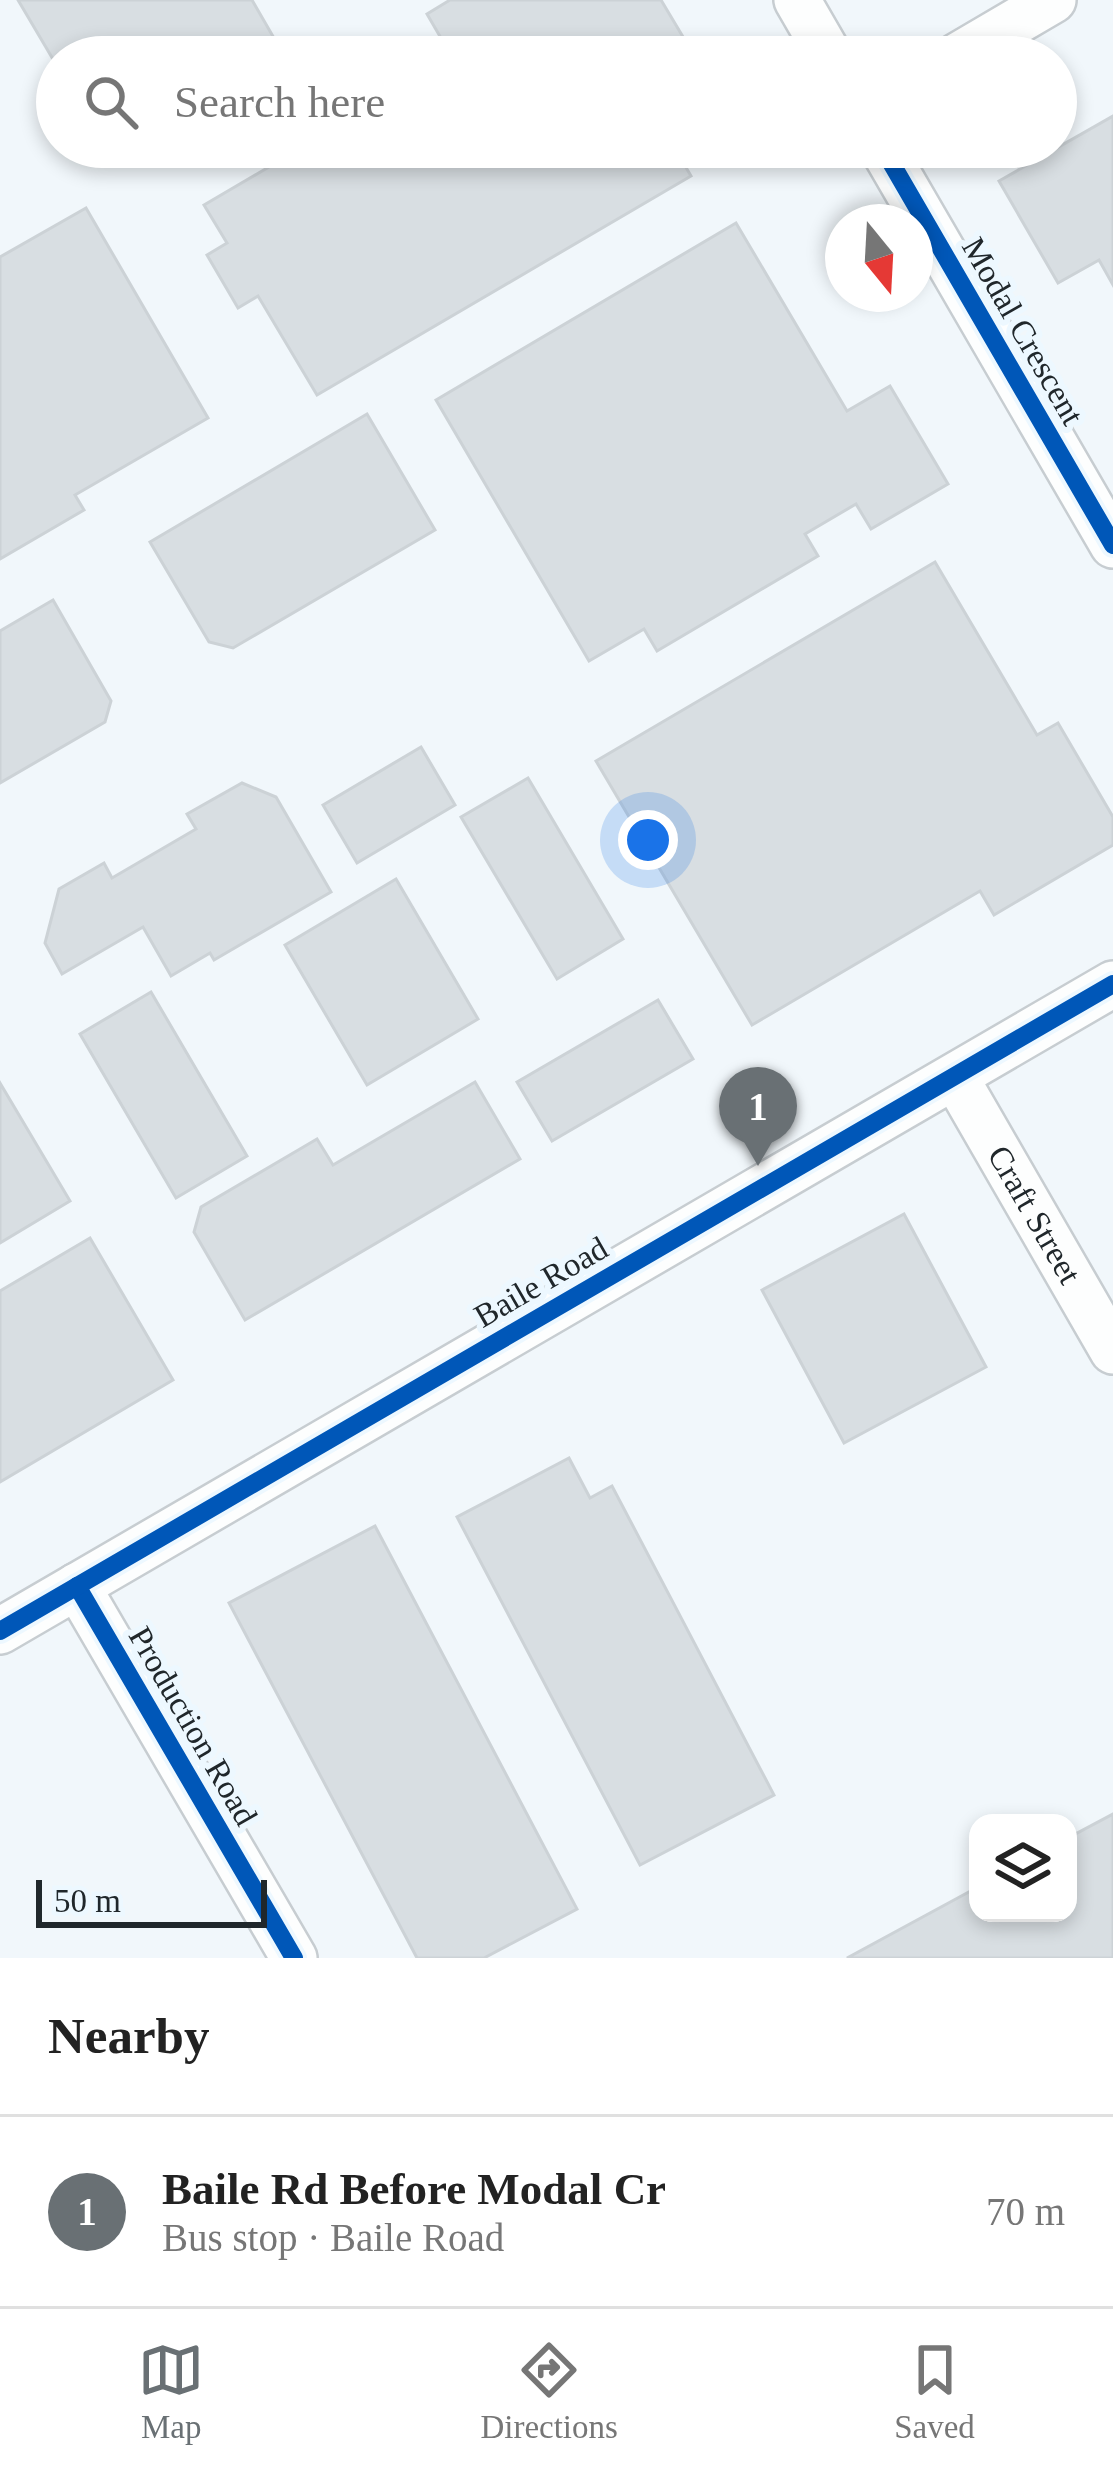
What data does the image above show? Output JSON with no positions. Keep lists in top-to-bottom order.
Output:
{
  "streets": {
    "street": [
      "Modal Crescent",
      "Craft Street",
      "Baile Road",
      "Production Road"
    ]
  },
  "crossings": [
    ["Craft Street", "Baile Road"],
    ["Baile Road", "Production Road"]
  ],
  "scale_bar": "50 m",
  "north": "bottom",
  "page": {
    "search": "Search here",
    "pins": "1",
    "scale": "50 m",
    "heading": "Nearby",
    "list": [
      {
        "mark": "1",
        "name": "Baile Rd Before Modal Cr",
        "note": "Bus stop · Baile Road",
        "value": "70 m"
      }
    ],
    "nav": ["Map", "Directions", "Saved"]
  }
}
